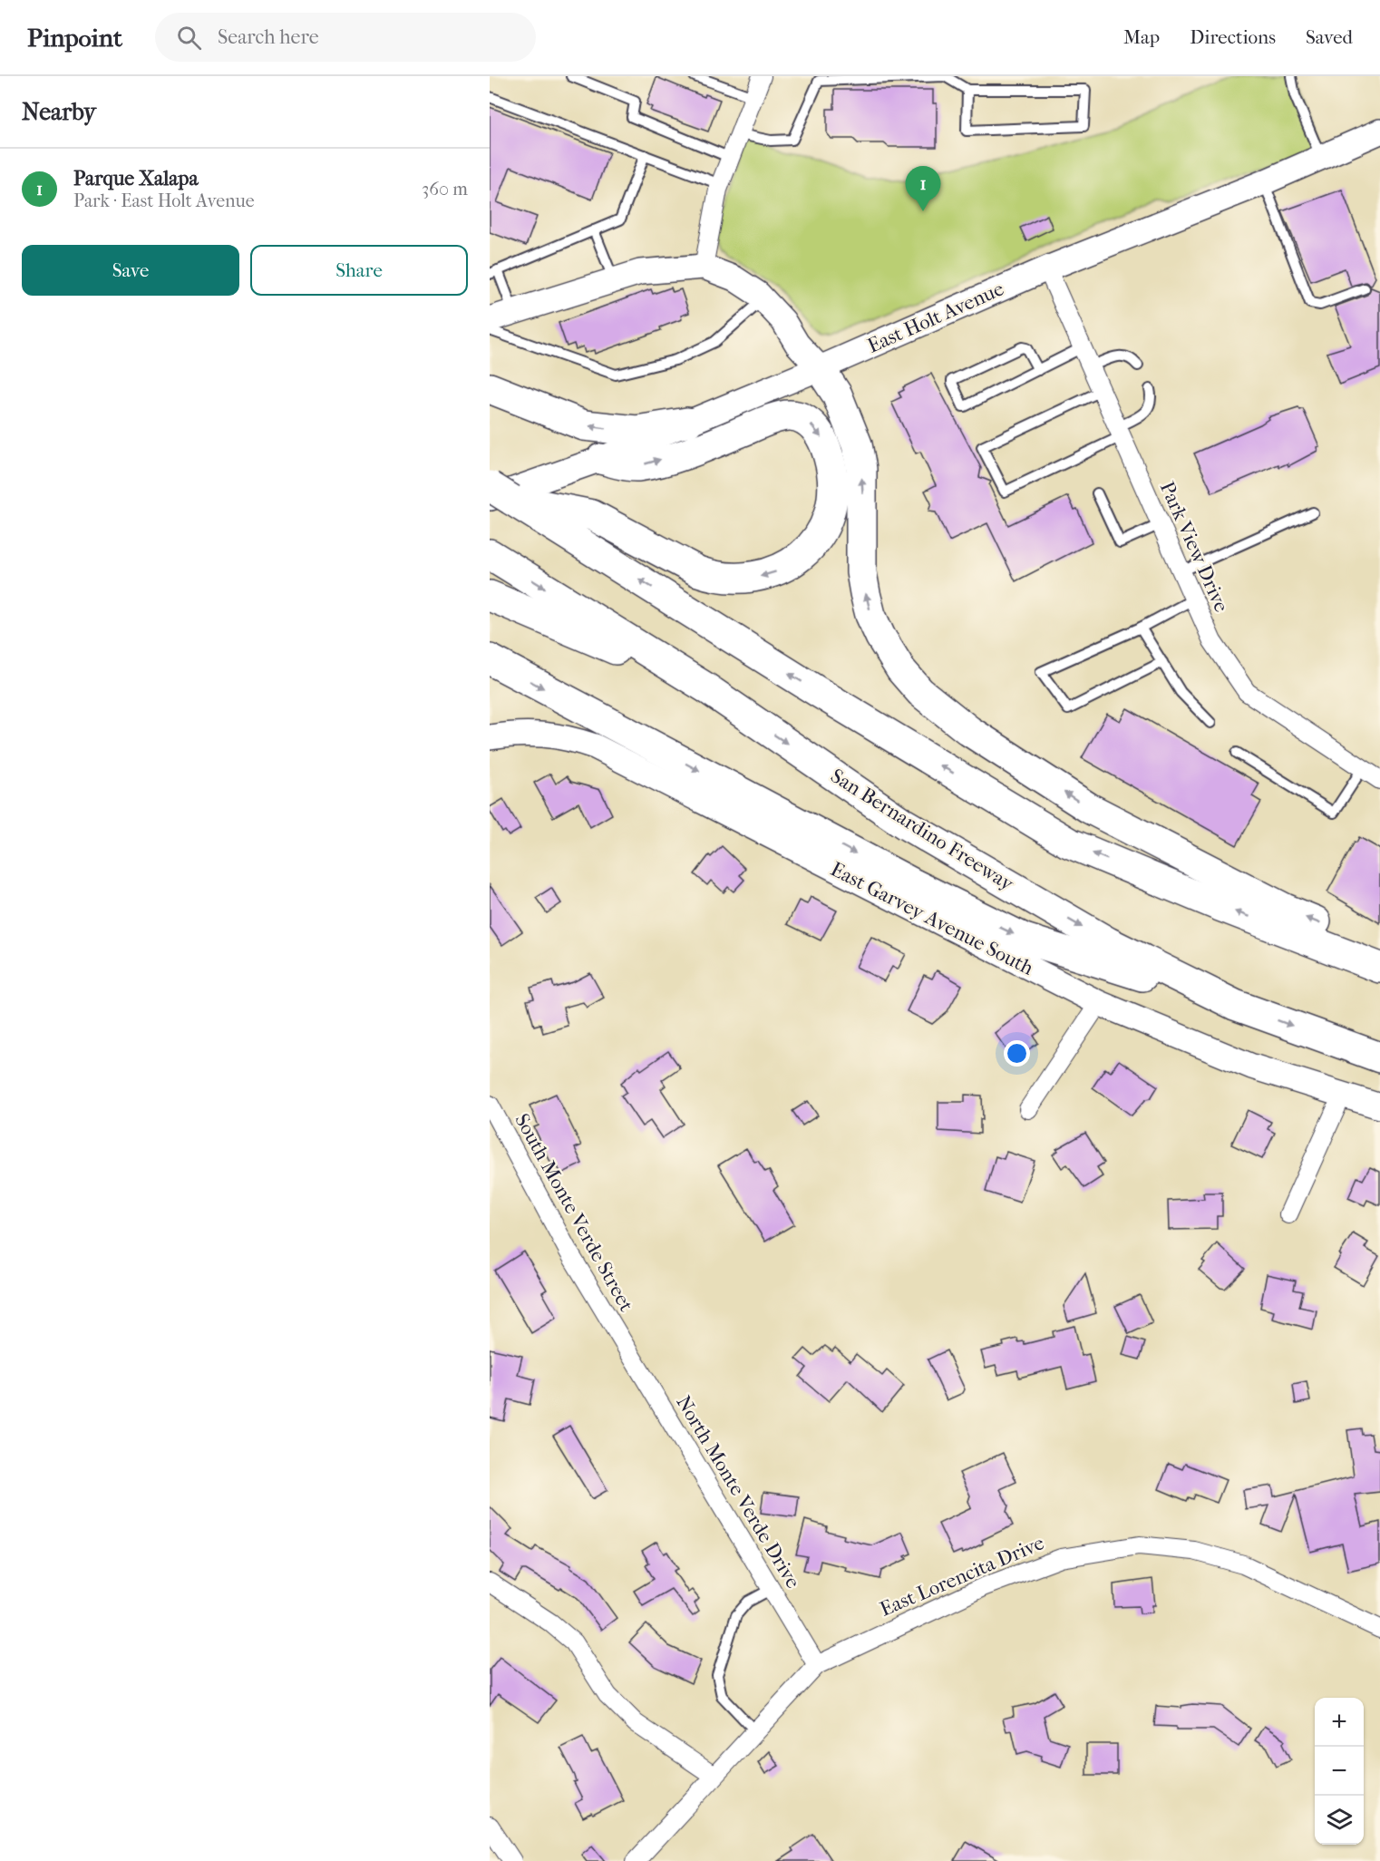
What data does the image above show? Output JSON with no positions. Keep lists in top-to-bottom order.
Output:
{
  "streets": {
    "highway": ["San Bernardino Freeway"],
    "street": [
      "East Holt Avenue",
      "Park View Drive",
      "East Garvey Avenue South",
      "South Monte Verde Street",
      "North Monte Verde Drive",
      "East Lorencita Drive"
    ]
  },
  "crossings": [
    ["East Holt Avenue", "Park View Drive"],
    ["South Monte Verde Street", "North Monte Verde Drive"],
    ["North Monte Verde Drive", "East Lorencita Drive"]
  ],
  "page": {
    "header": "Pinpoint",
    "search": "Search here",
    "nav": ["Map", "Directions", "Saved"],
    "heading": "Nearby",
    "list": [
      {
        "mark": "1",
        "name": "Parque Xalapa",
        "note": "Park · East Holt Avenue",
        "value": "360 m"
      }
    ],
    "pins": "1",
    "buttons": ["Save", "Share"],
    "map_buttons": ["+", "−"]
  }
}
